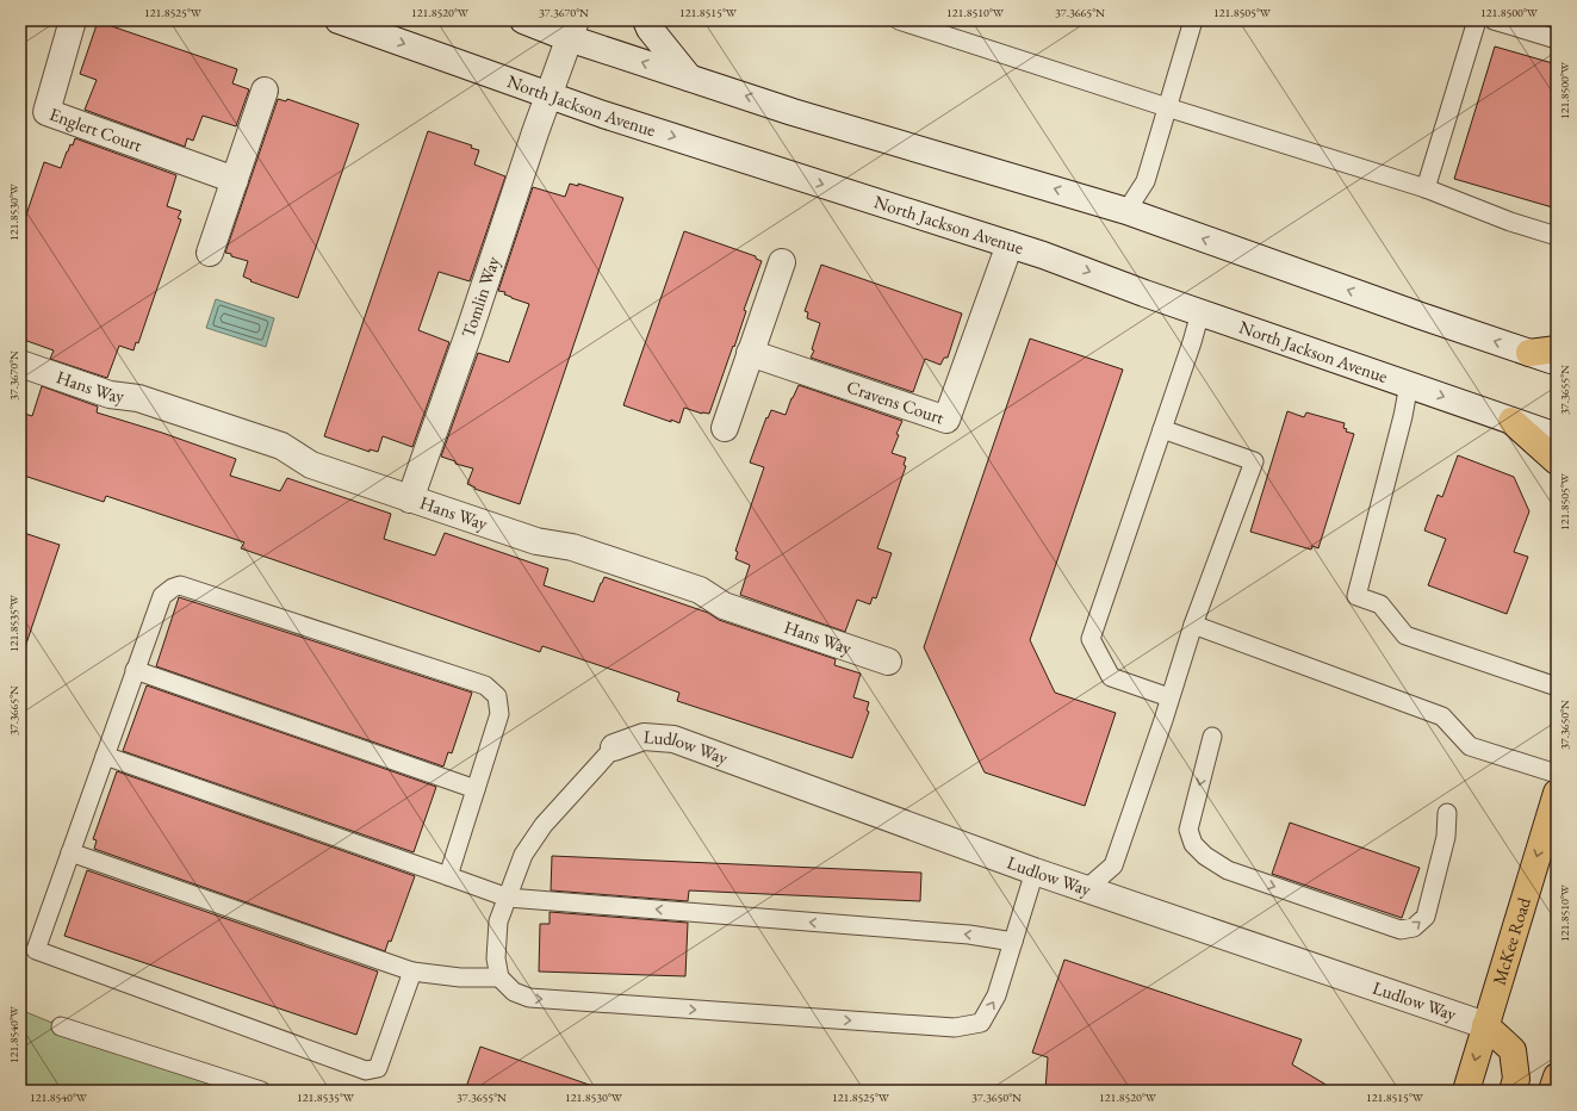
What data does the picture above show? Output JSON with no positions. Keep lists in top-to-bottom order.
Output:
{
  "streets": {
    "main road": ["McKee Road"],
    "street": [
      "North Jackson Avenue",
      "Englert Court",
      "Tomlin Way",
      "Hans Way",
      "Cravens Court",
      "Ludlow Way"
    ]
  },
  "crossings": [
    ["North Jackson Avenue", "Tomlin Way"],
    ["North Jackson Avenue", "Cravens Court"],
    ["Tomlin Way", "Hans Way"],
    ["Ludlow Way", "McKee Road"]
  ],
  "one_way": ["McKee Road"],
  "coordinates": [
    "121.8525°W",
    "121.8520°W",
    "37.3670°N",
    "121.8515°W",
    "121.8510°W",
    "37.3665°N",
    "121.8505°W",
    "121.8500°W",
    "121.8530°W",
    "37.3655°N",
    "121.8535°W",
    "37.3650°N",
    "121.8540°W"
  ]
}
